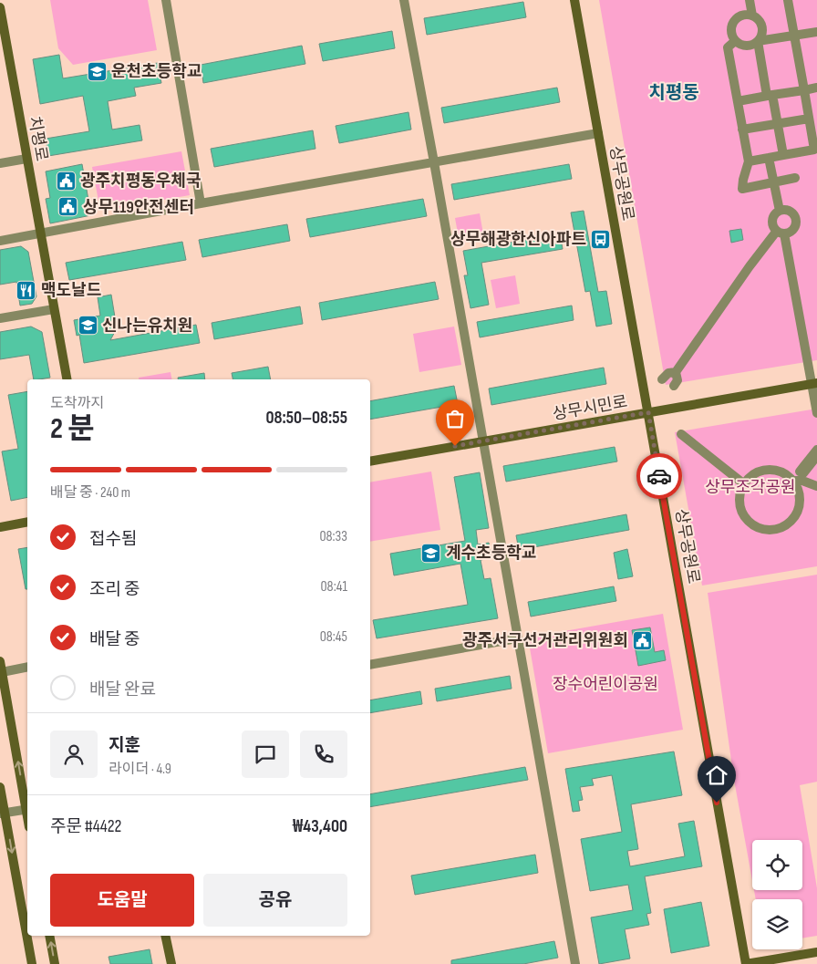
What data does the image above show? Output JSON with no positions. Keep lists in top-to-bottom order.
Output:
{
  "streets": {
    "street": ["치평로", "상무공원로", "상무시민로"]
  },
  "crossings": [
    ["상무공원로", "상무시민로"]
  ],
  "districts": ["치평동"],
  "parks": ["상무조각공원", "장수어린이공원"],
  "places": {
    "school or university": ["운천초등학교", "신나는유치원", "계수초등학교"],
    "public building": ["광주치평동우체국", "상무119안전센터", "광주서구선거관리위원회"],
    "bus stop": ["상무해광한신아파트"],
    "restaurant": ["맥도날드"]
  },
  "page": {
    "heading": ["2 분", "도착까지", "08:50–08:55"],
    "panel": [
      "지훈",
      "라이더 · 4.9",
      "주문 #4422",
      "₩43,400"
    ],
    "bar": "배달 중 · 240 m",
    "list": [
      ["접수됨", "08:33"],
      ["조리 중", "08:41"],
      ["배달 중", "08:45"],
      "배달 완료"
    ],
    "buttons": ["도움말", "공유"]
  }
}
